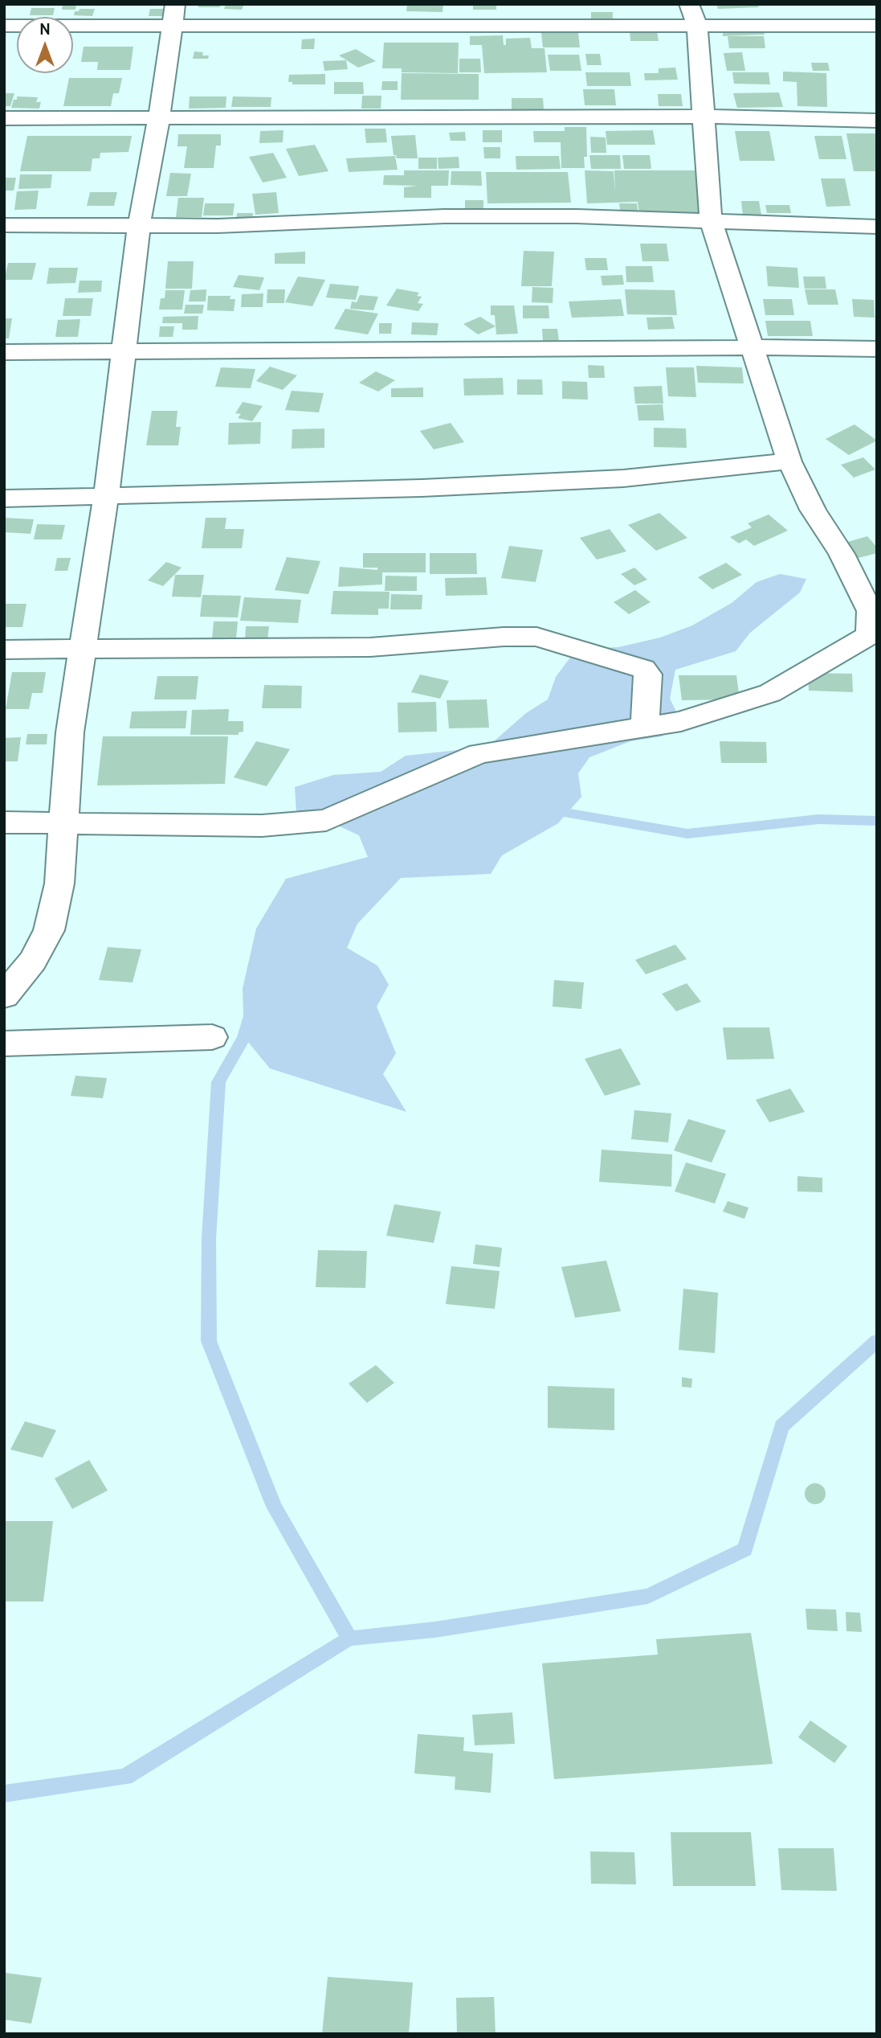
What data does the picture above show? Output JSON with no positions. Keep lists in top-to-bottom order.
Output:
{
  "north": "top"
}
